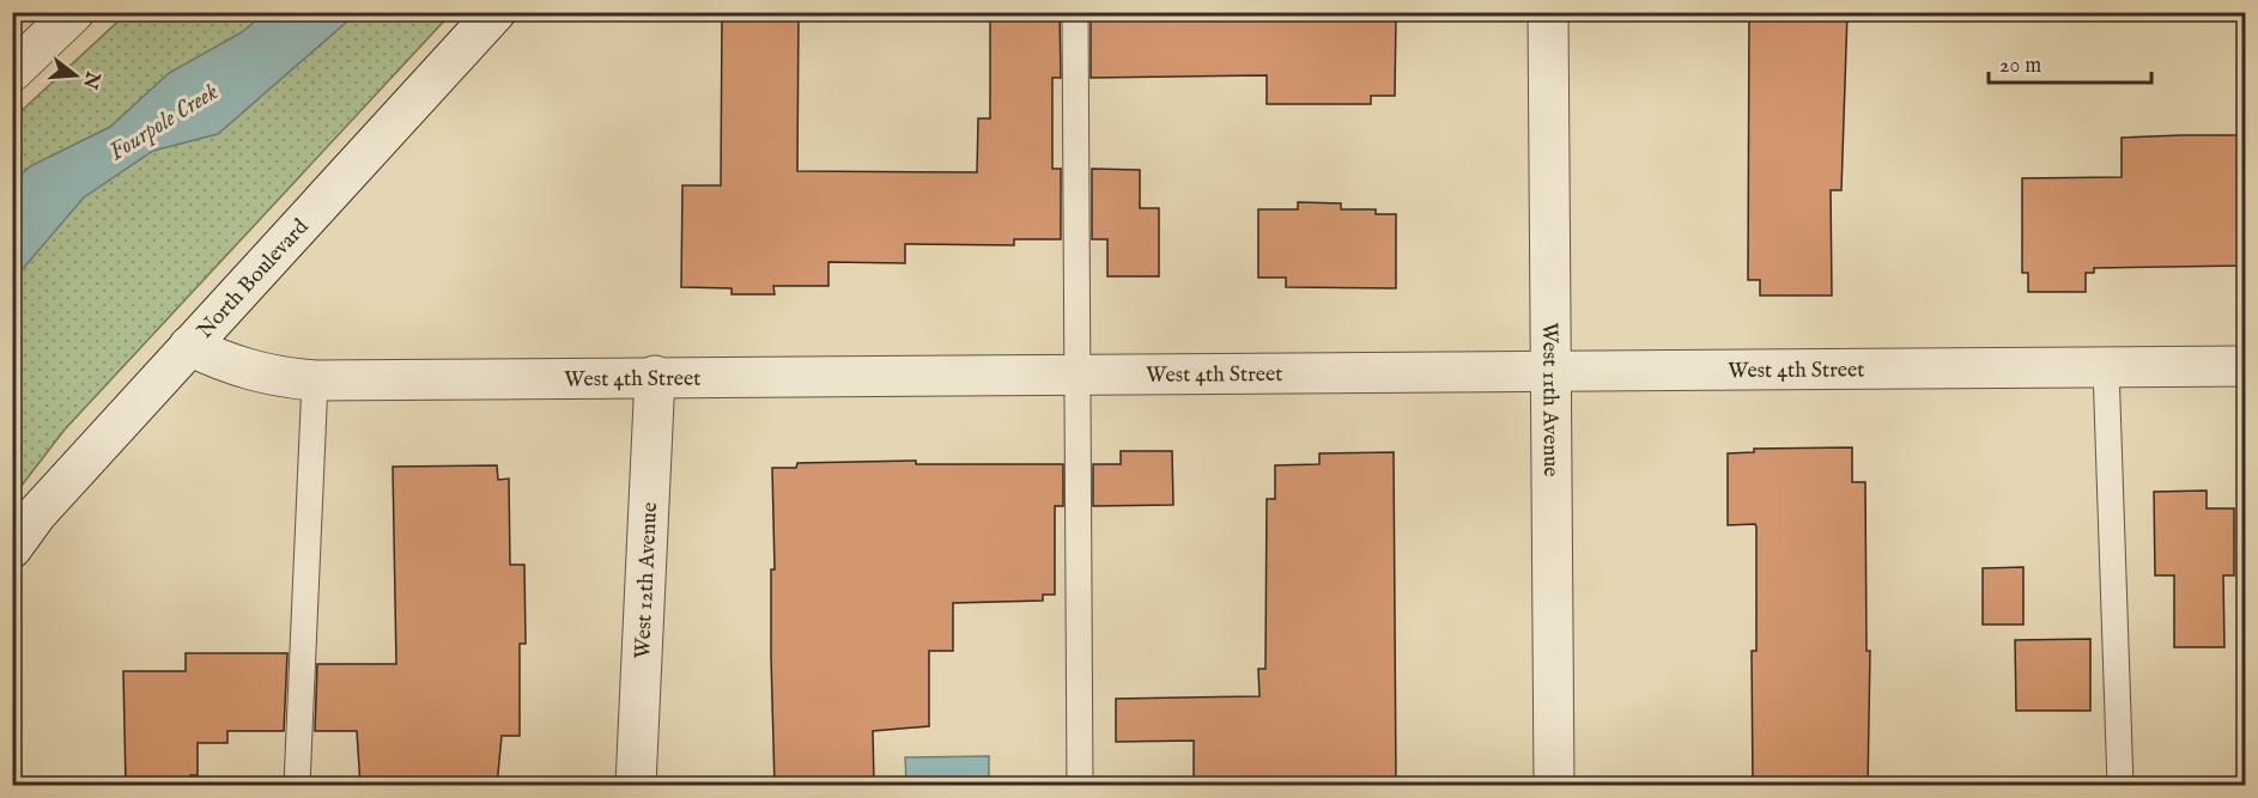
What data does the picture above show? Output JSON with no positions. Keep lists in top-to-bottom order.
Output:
{
  "streets": {
    "street": [
      "North Boulevard",
      "West 4th Street",
      "West 11th Avenue",
      "West 12th Avenue"
    ]
  },
  "crossings": [
    ["North Boulevard", "West 4th Street"],
    ["West 4th Street", "West 11th Avenue"],
    ["West 4th Street", "West 12th Avenue"]
  ],
  "water": ["Fourpole Creek"],
  "scale_bar": "20 m",
  "north": "right"
}
